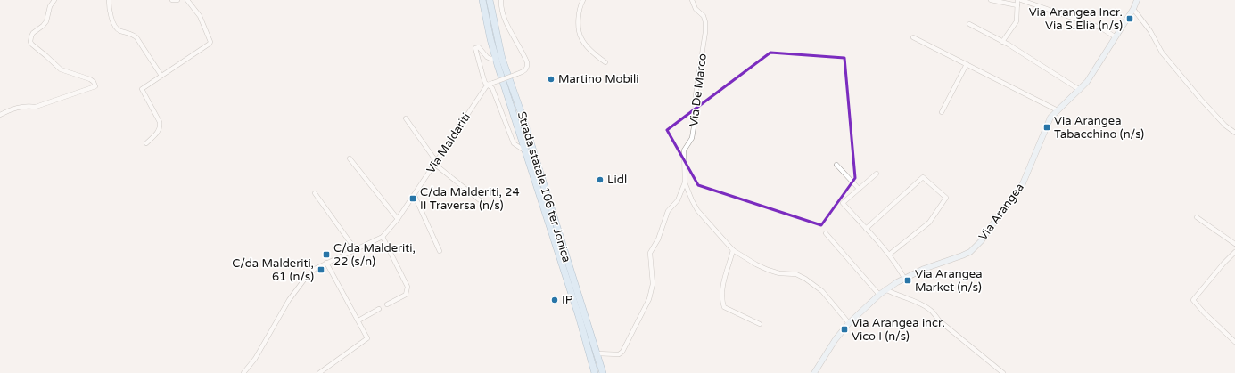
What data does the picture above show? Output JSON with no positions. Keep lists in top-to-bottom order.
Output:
{
  "streets": {
    "main road": ["Strada statale 106 ter Jonica"],
    "street": ["Via De Marco", "Via Maldariti", "Via Arangea"]
  },
  "places": {
    "transit": [
      "Via Arangea Incr. Via S.Elia (n/s)",
      "Via Arangea Tabacchino (n/s)",
      "C/da Malderiti, 24 II Traversa (n/s)",
      "C/da Malderiti, 22 (s/n)",
      "C/da Malderiti, 61 (n/s)",
      "Via Arangea Market (n/s)",
      "Via Arangea incr. Vico I (n/s)"
    ],
    "other": ["Martino Mobili", "Lidl", "IP"]
  }
}
